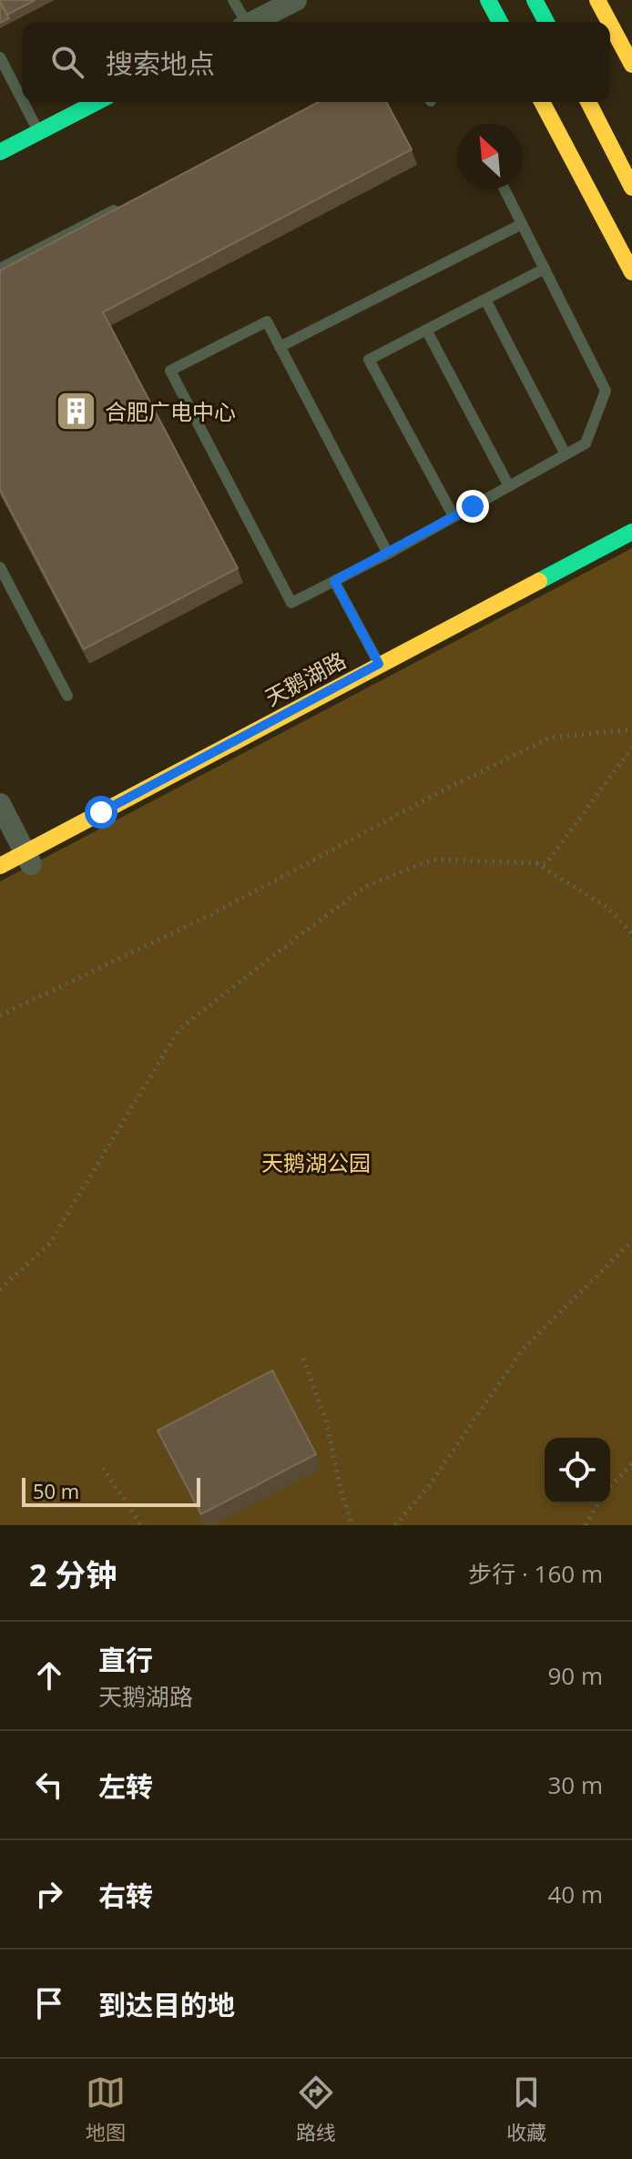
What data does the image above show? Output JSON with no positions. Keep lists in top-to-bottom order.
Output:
{
  "streets": {
    "street": ["天鹅湖路"]
  },
  "parks": ["天鹅湖公园"],
  "places": {
    "building": ["合肥广电中心"]
  },
  "scale_bar": "50 m",
  "north": "top left",
  "page": {
    "search": "搜索地点",
    "scale": "50 m",
    "heading": ["2 分钟", "步行 · 160 m"],
    "list": [
      ["直行", "天鹅湖路", "90 m"],
      ["左转", "30 m"],
      ["右转", "40 m"],
      "到达目的地"
    ],
    "nav": ["地图", "路线", "收藏"]
  }
}
